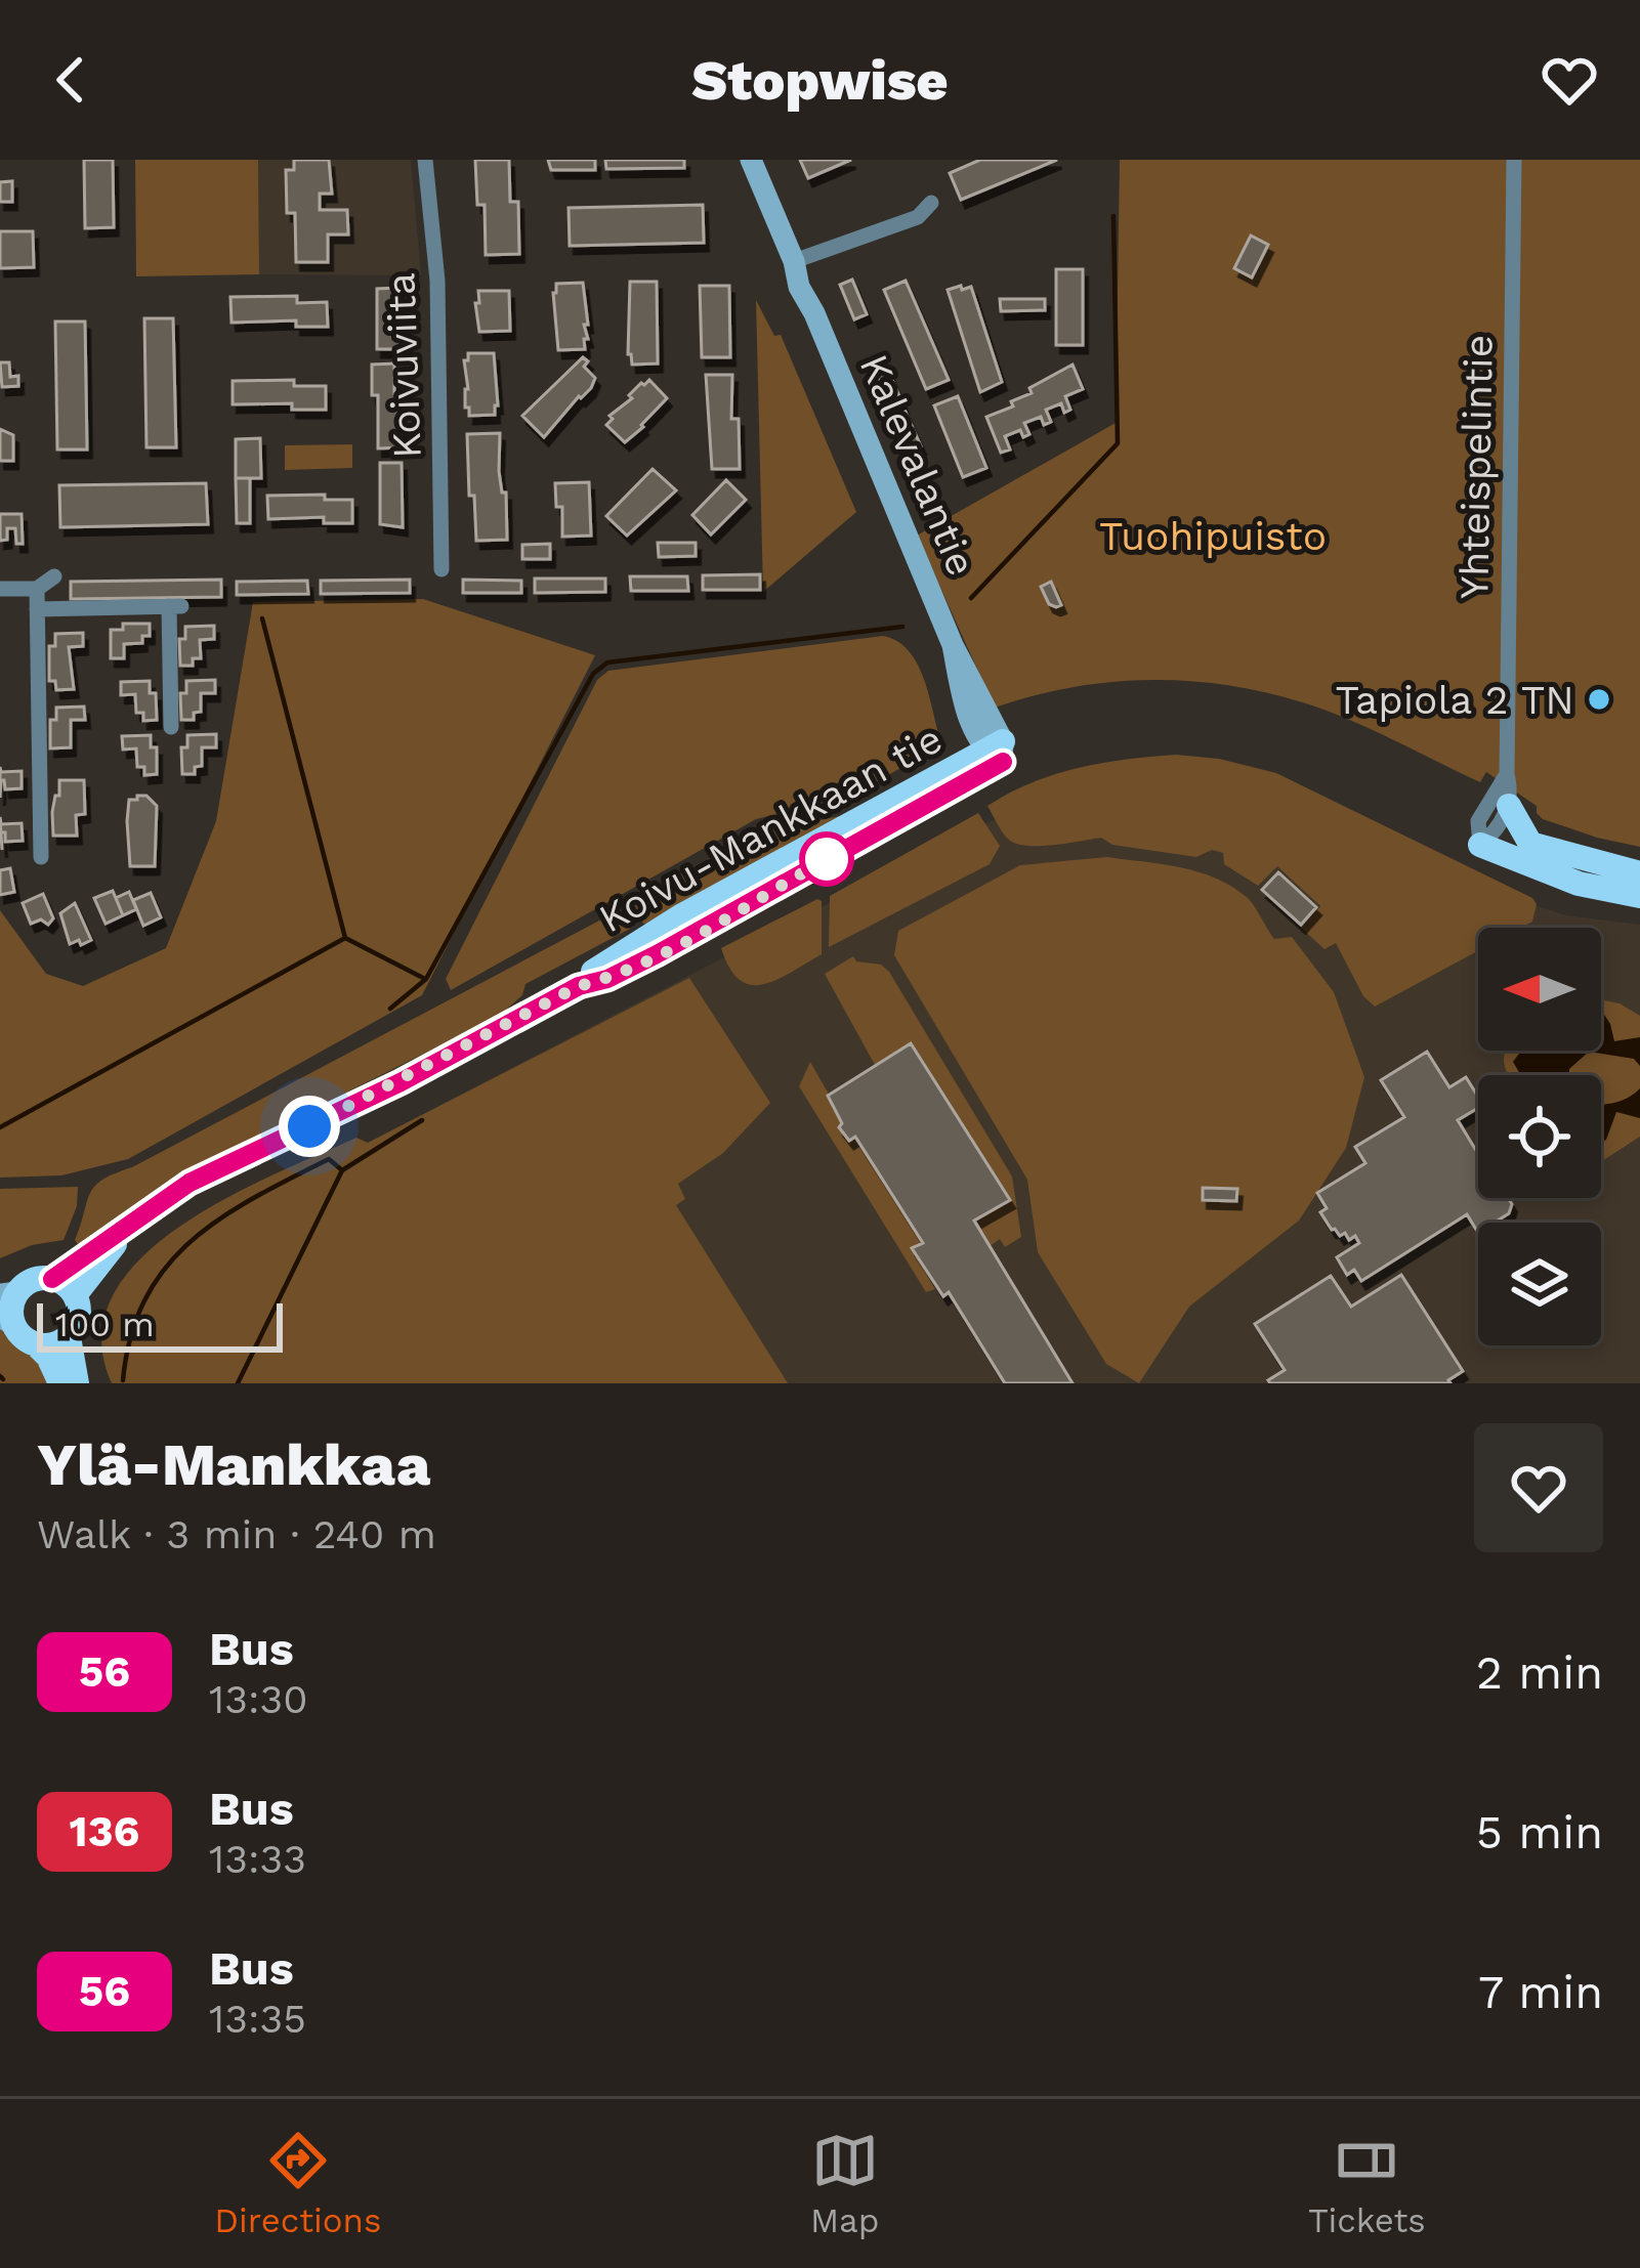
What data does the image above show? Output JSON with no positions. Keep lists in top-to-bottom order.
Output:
{
  "streets": {
    "main road": ["Kalevalantie", "Koivu-Mankkaan tie"],
    "street": ["Koivuviita", "Yhteispelintie"]
  },
  "crossings": [
    ["Kalevalantie", "Koivu-Mankkaan tie"]
  ],
  "parks": ["Tuohipuisto"],
  "places": ["Tapiola 2 TN"],
  "lines": ["bus line 56"],
  "scale_bar": "100 m",
  "north": "left",
  "page": {
    "header": "Stopwise",
    "scale": "100 m",
    "heading": ["Ylä-Mankkaa", "Walk · 3 min · 240 m"],
    "list": [
      {
        "mark": "56",
        "name": "Bus",
        "note": "13:30",
        "value": "2 min"
      },
      {
        "mark": "136",
        "name": "Bus",
        "note": "13:33",
        "value": "5 min"
      },
      {
        "mark": "56",
        "name": "Bus",
        "note": "13:35",
        "value": "7 min"
      }
    ],
    "tabs": ["Directions", "Map", "Tickets"]
  }
}
